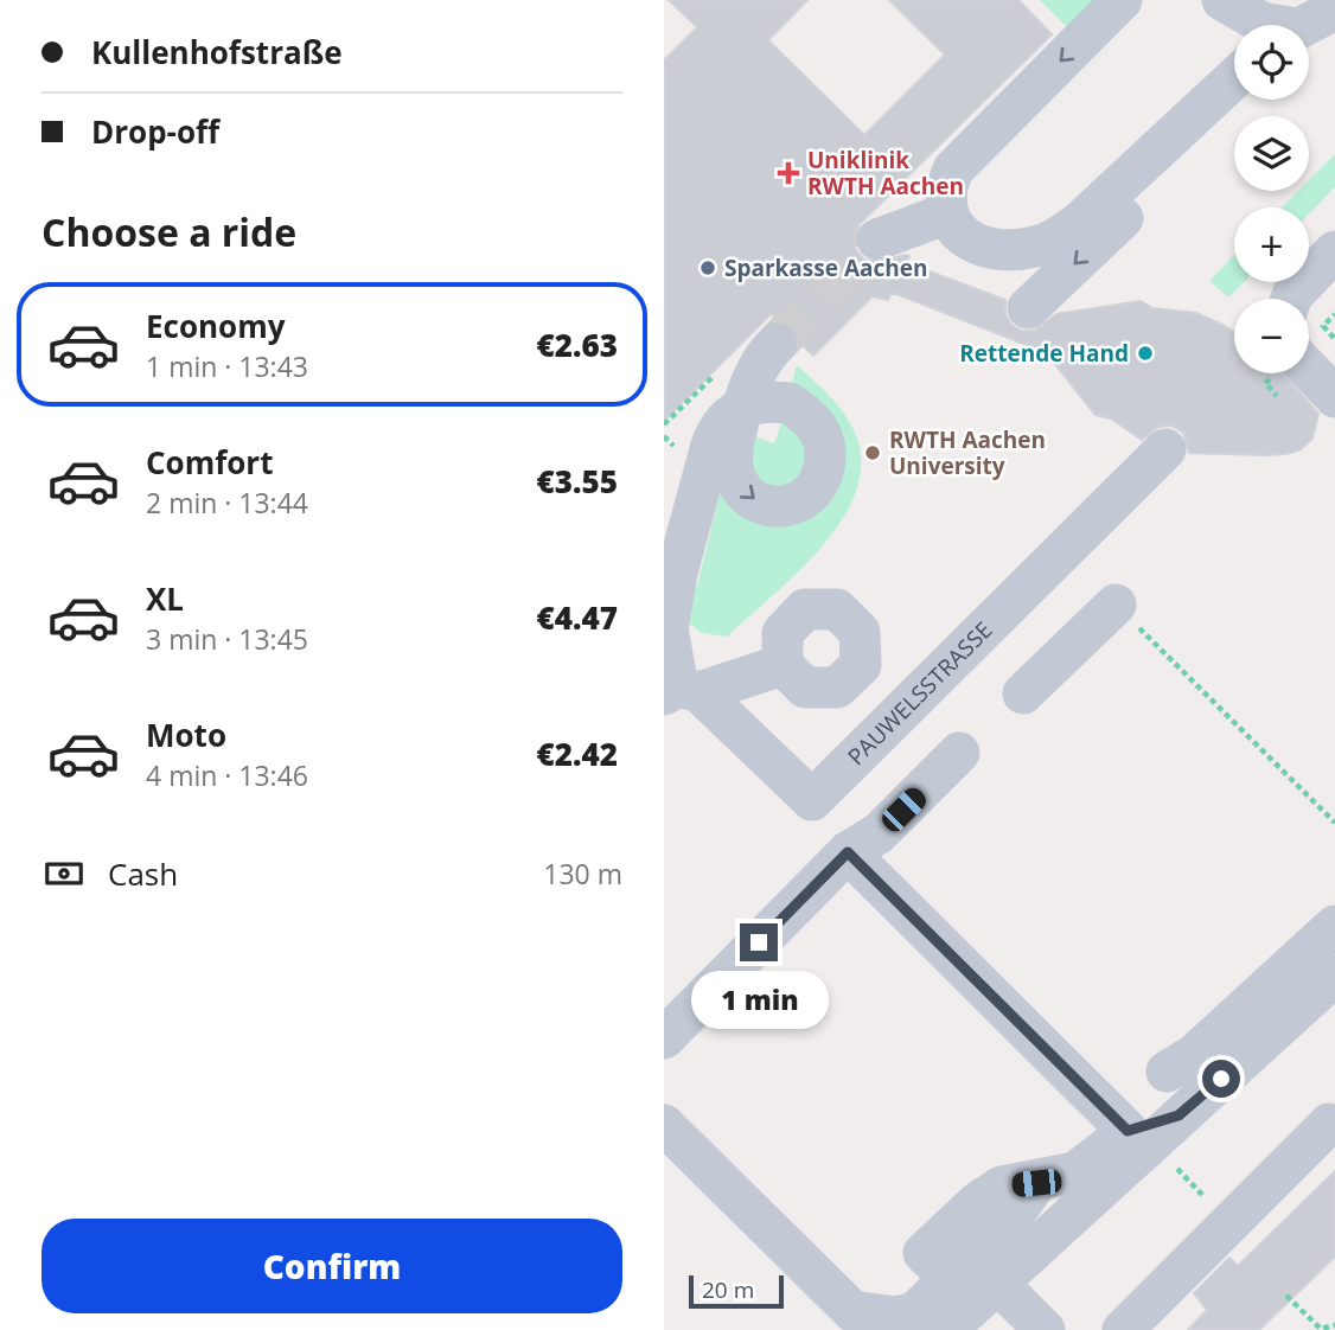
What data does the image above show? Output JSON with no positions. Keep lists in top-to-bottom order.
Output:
{
  "streets": {
    "street": ["PAUWELSSTRASSE"]
  },
  "places": {
    "health": ["Uniklinik RWTH Aachen"],
    "other": ["Sparkasse Aachen", "Rettende Hand", "RWTH Aachen University"]
  },
  "scale_bar": "20 m",
  "page": {
    "banner": ["Kullenhofstraße", "Drop-off"],
    "map_buttons": ["+", "−"],
    "heading": "Choose a ride",
    "list": [
      {
        "name": "Economy",
        "note": "1 min · 13:43",
        "value": "€2.63"
      },
      {
        "name": "Comfort",
        "note": "2 min · 13:44",
        "value": "€3.55"
      },
      {
        "name": "XL",
        "note": "3 min · 13:45",
        "value": "€4.47"
      },
      {
        "name": "Moto",
        "note": "4 min · 13:46",
        "value": "€2.42"
      }
    ],
    "pay": ["Cash", "130 m"],
    "bubble": "1 min",
    "buttons": "Confirm",
    "scale": "20 m"
  }
}
